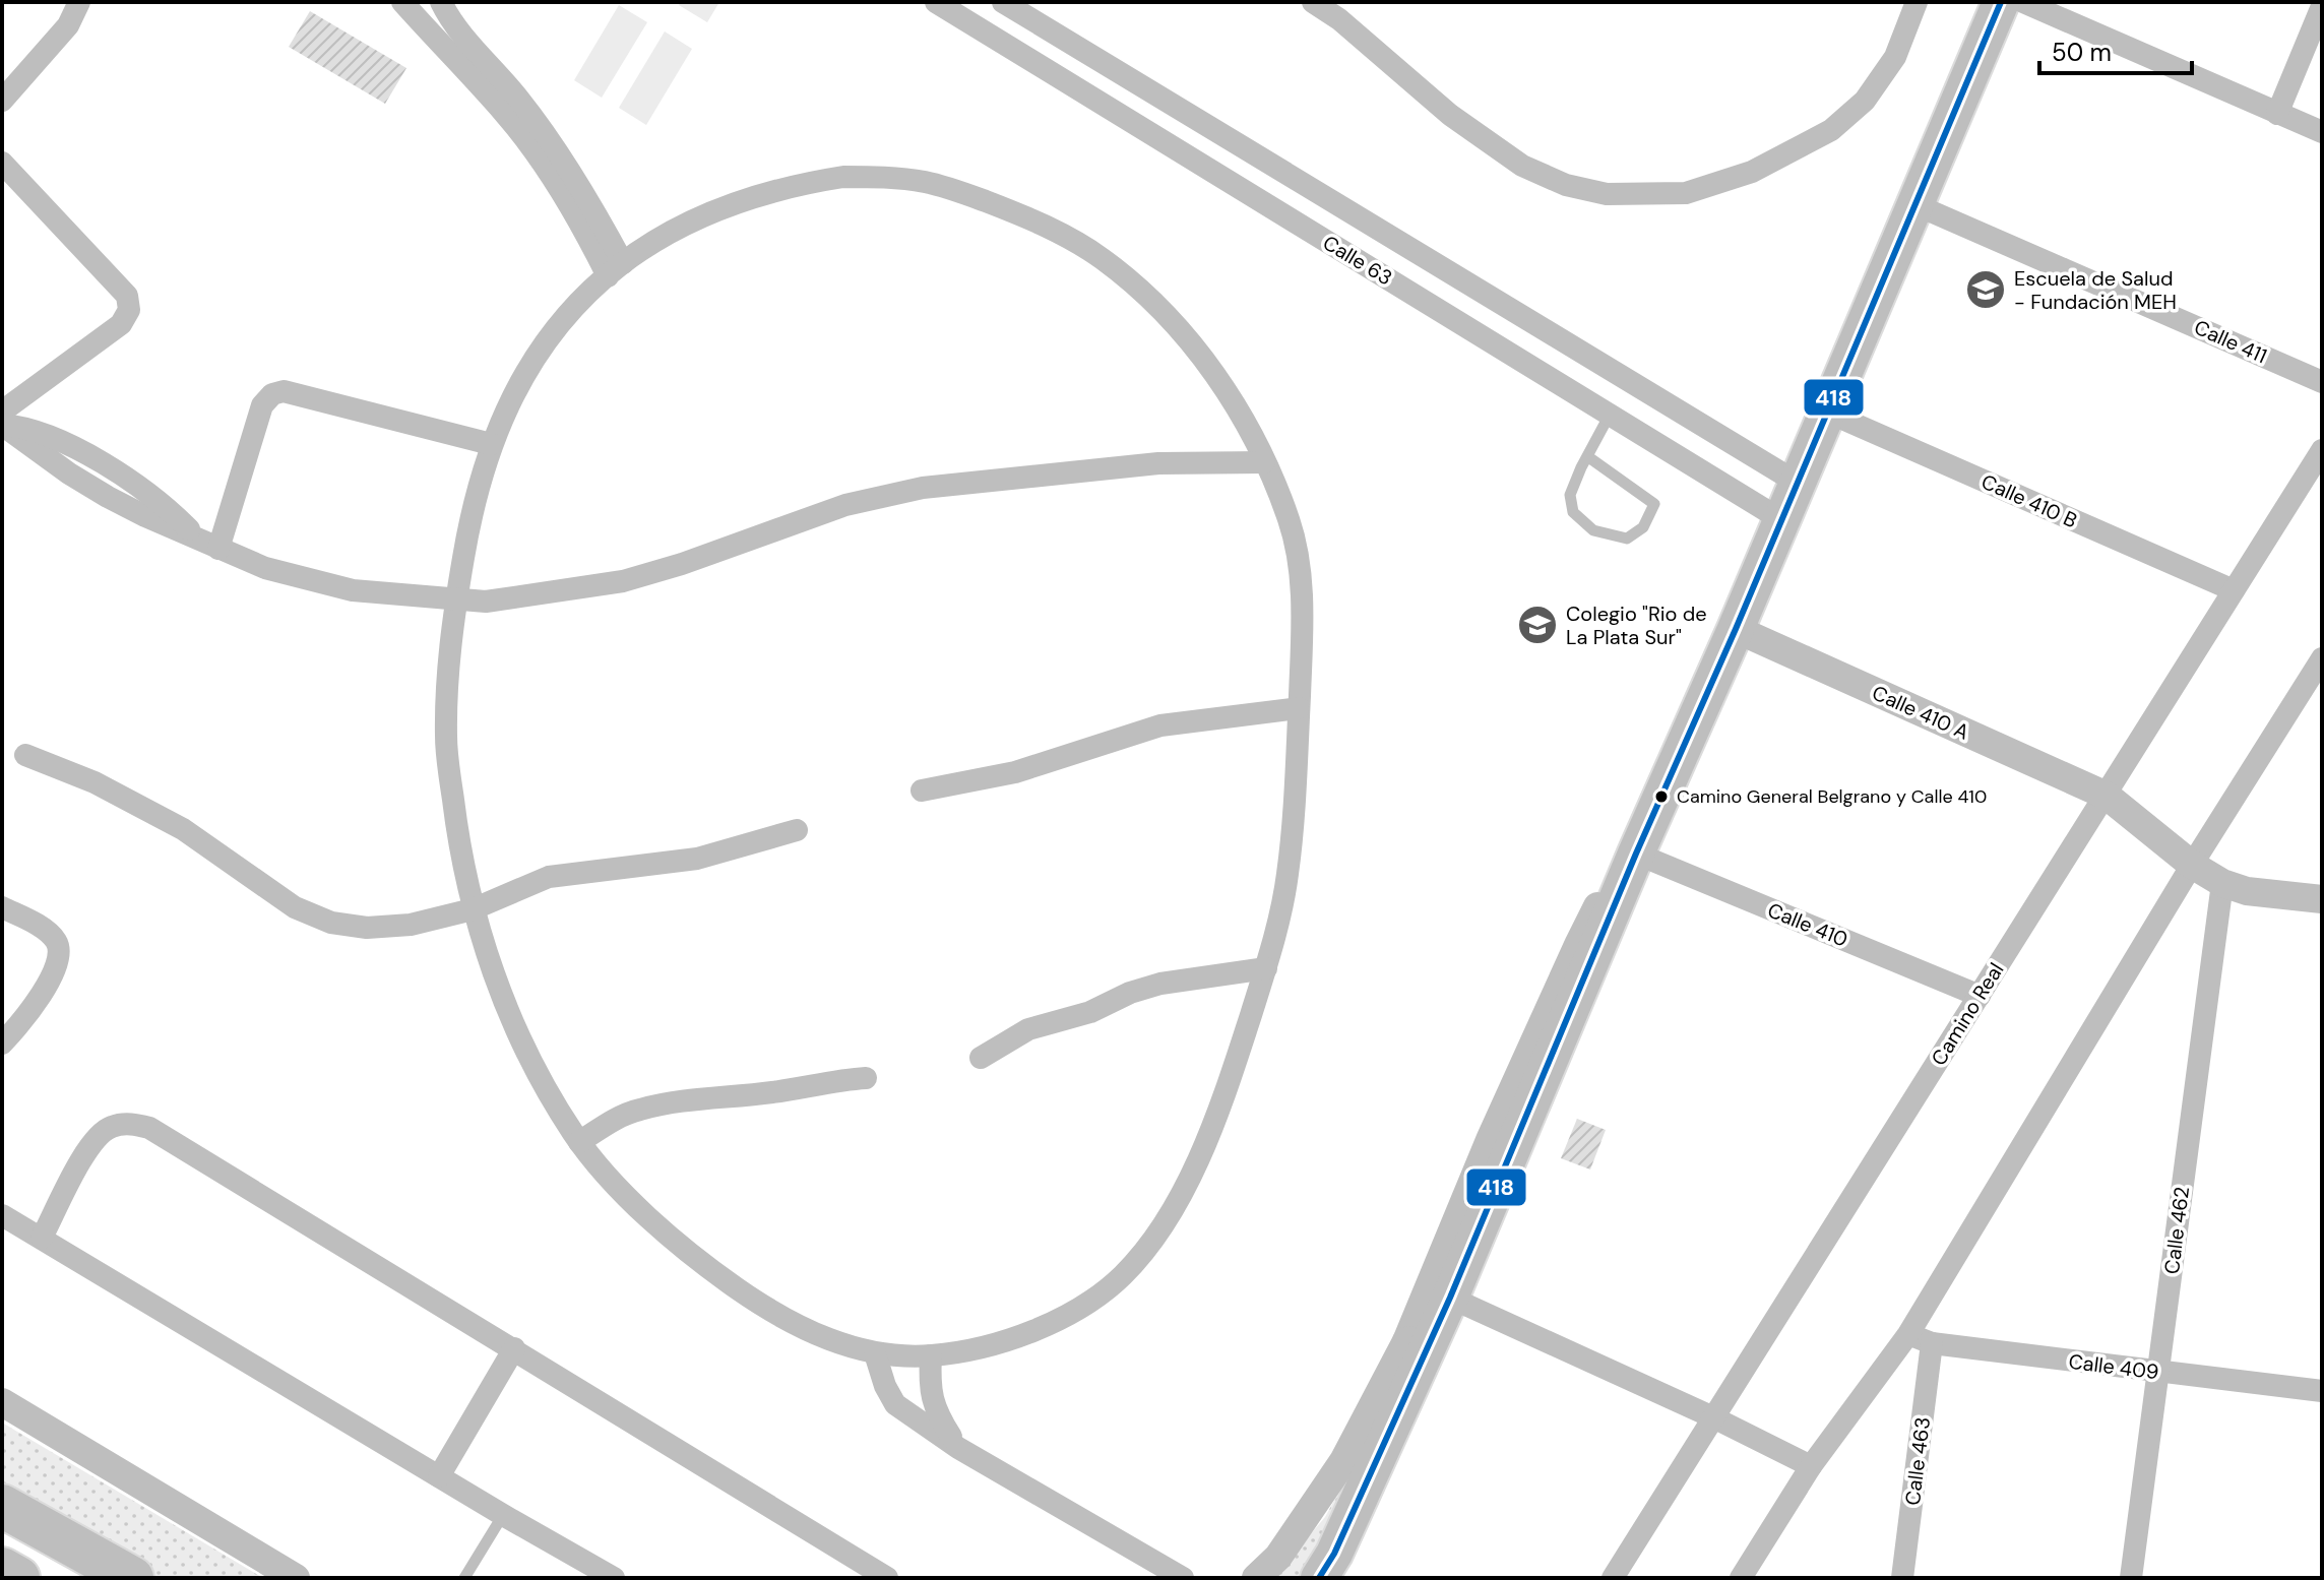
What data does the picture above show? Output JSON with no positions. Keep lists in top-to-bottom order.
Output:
{
  "streets": {
    "street": [
      "Calle 63",
      "Calle 411",
      "Calle 410 B",
      "Calle 410 A",
      "Calle 410",
      "Camino Real",
      "Calle 462",
      "Calle 409",
      "Calle 463"
    ]
  },
  "crossings": [
    ["Calle 410 B", "Camino Real"],
    ["Calle 410 A", "Camino Real"],
    ["Calle 410", "Camino Real"],
    ["Calle 462", "Calle 409"],
    ["Calle 409", "Calle 463"]
  ],
  "places": {
    "school or university": ["Escuela de Salud - Fundación MEH", "Colegio \"Rio de La Plata Sur\""],
    "other": ["Camino General Belgrano y Calle 410"]
  },
  "lines": ["transit line 418"],
  "scale_bar": "50 m"
}
